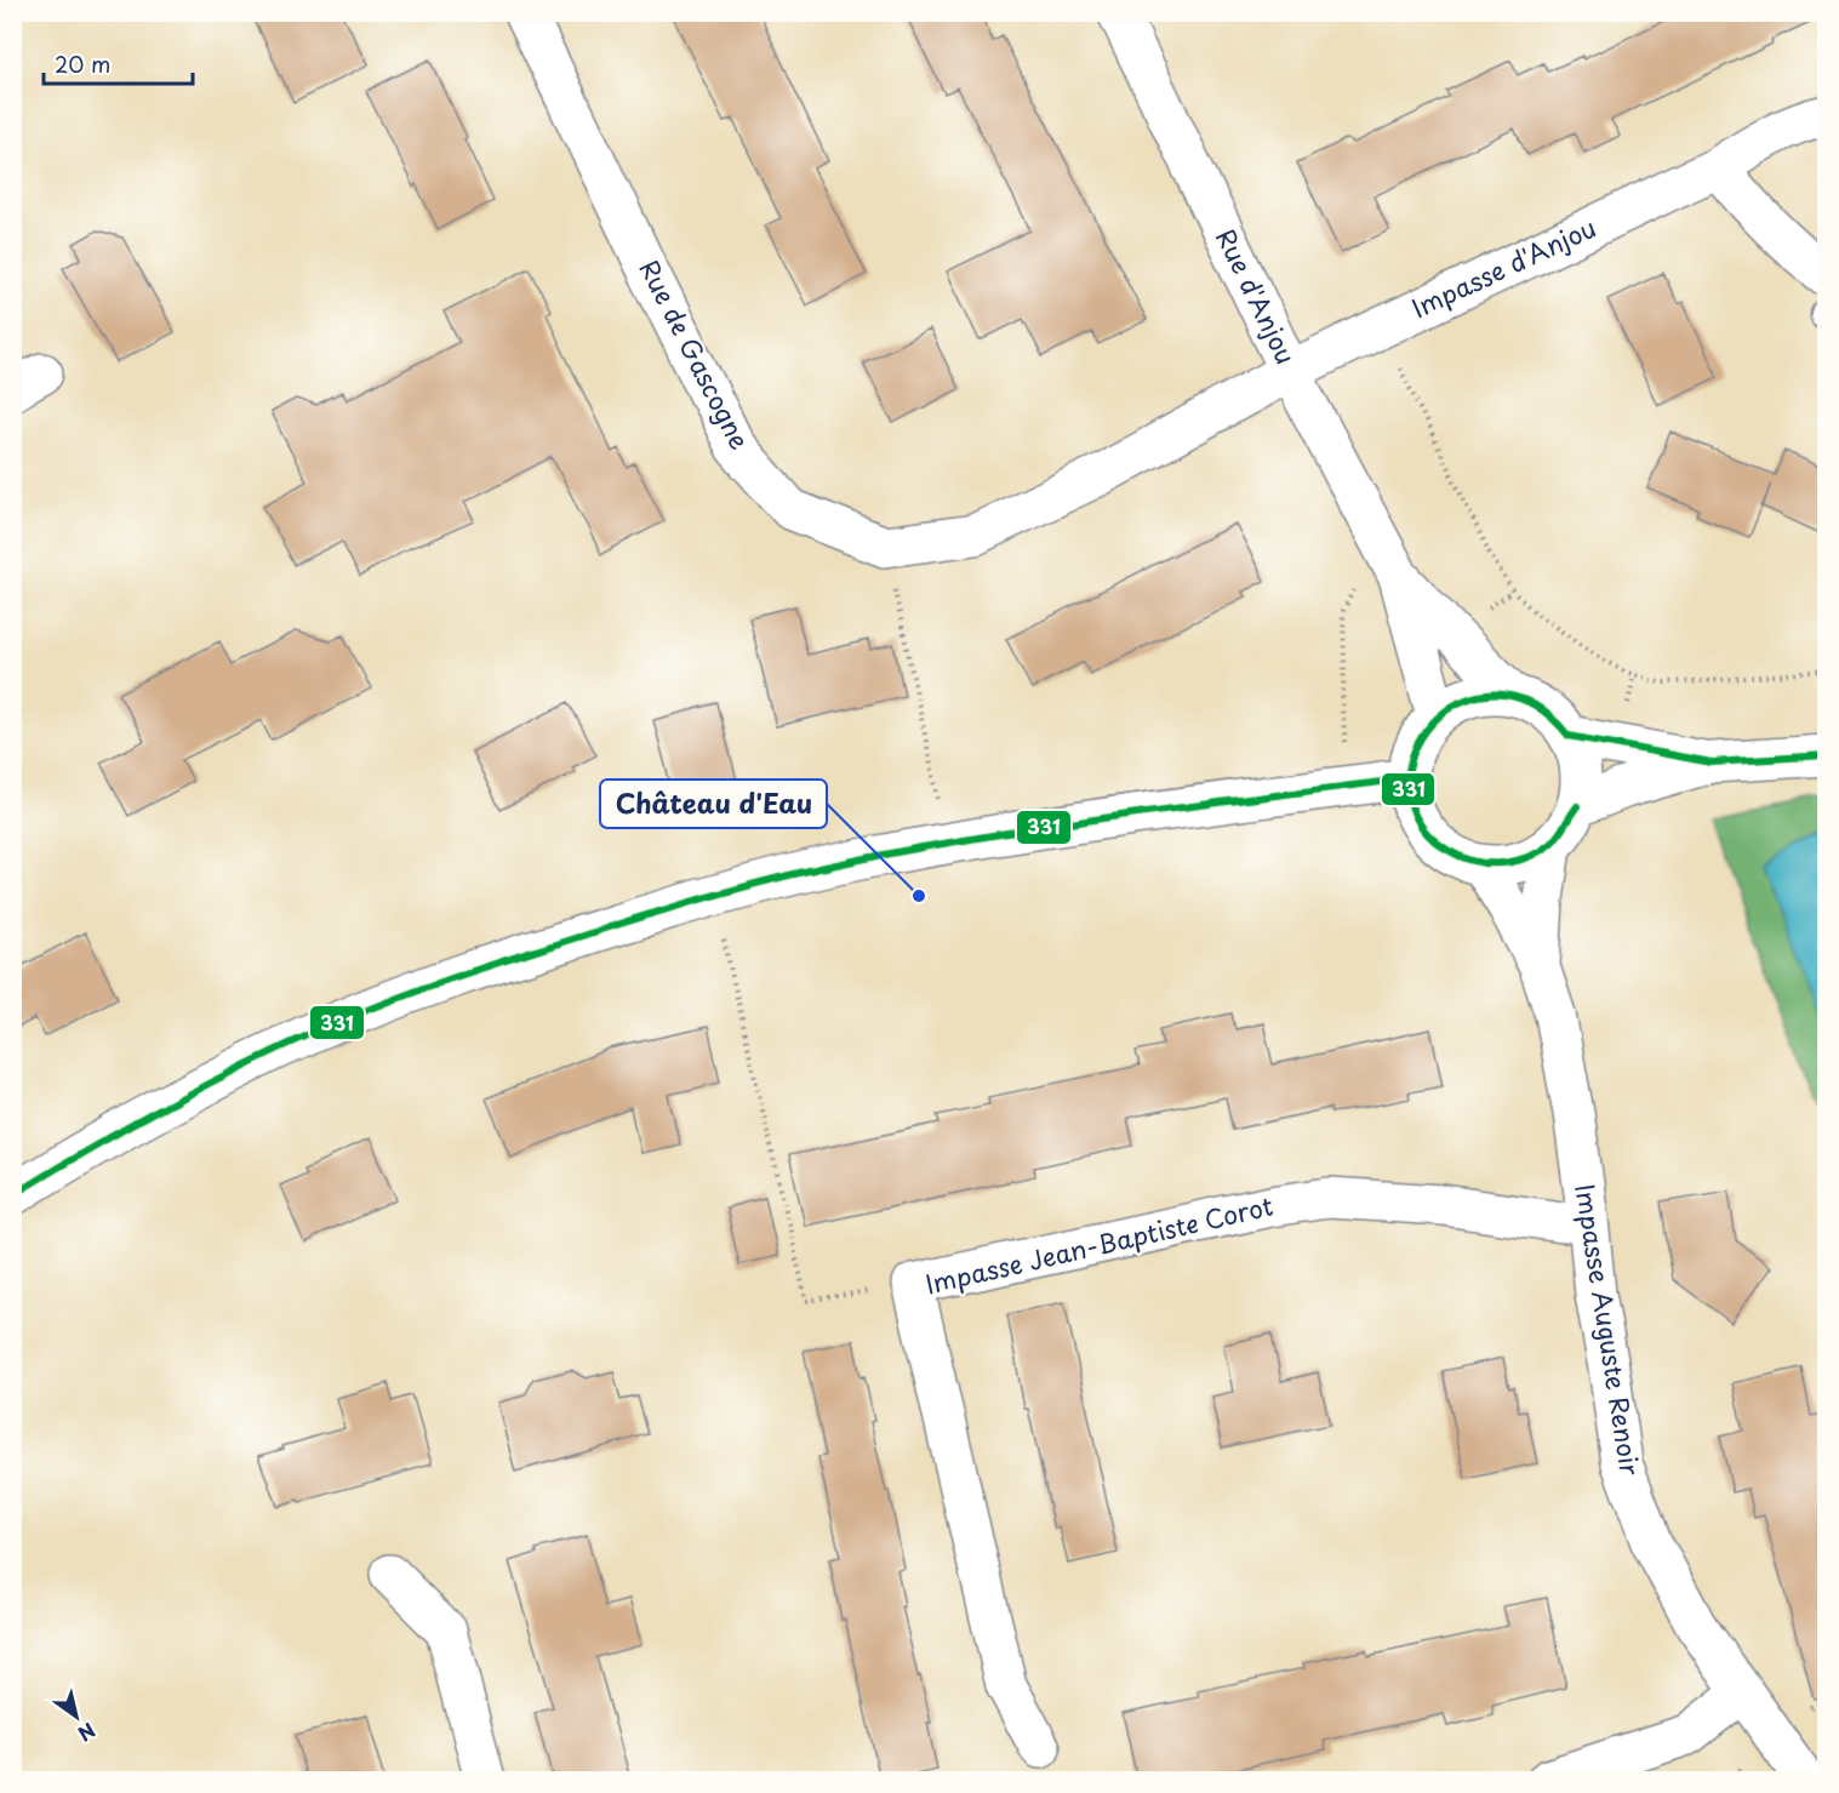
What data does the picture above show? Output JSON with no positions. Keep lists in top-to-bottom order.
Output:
{
  "streets": {
    "street": [
      "Impasse d'Anjou",
      "Rue d'Anjou",
      "Rue de Gascogne",
      "Impasse Jean-Baptiste Corot",
      "Impasse Auguste Renoir"
    ]
  },
  "crossings": [
    ["Impasse d'Anjou", "Rue d'Anjou"],
    ["Impasse d'Anjou", "Rue de Gascogne"],
    ["Rue d'Anjou", "Rue de Gascogne"],
    ["Rue d'Anjou", "Impasse Auguste Renoir"],
    ["Impasse Jean-Baptiste Corot", "Impasse Auguste Renoir"]
  ],
  "places": ["Château d'Eau"],
  "lines": ["transit line 331"],
  "scale_bar": "20 m",
  "north": "bottom right"
}
